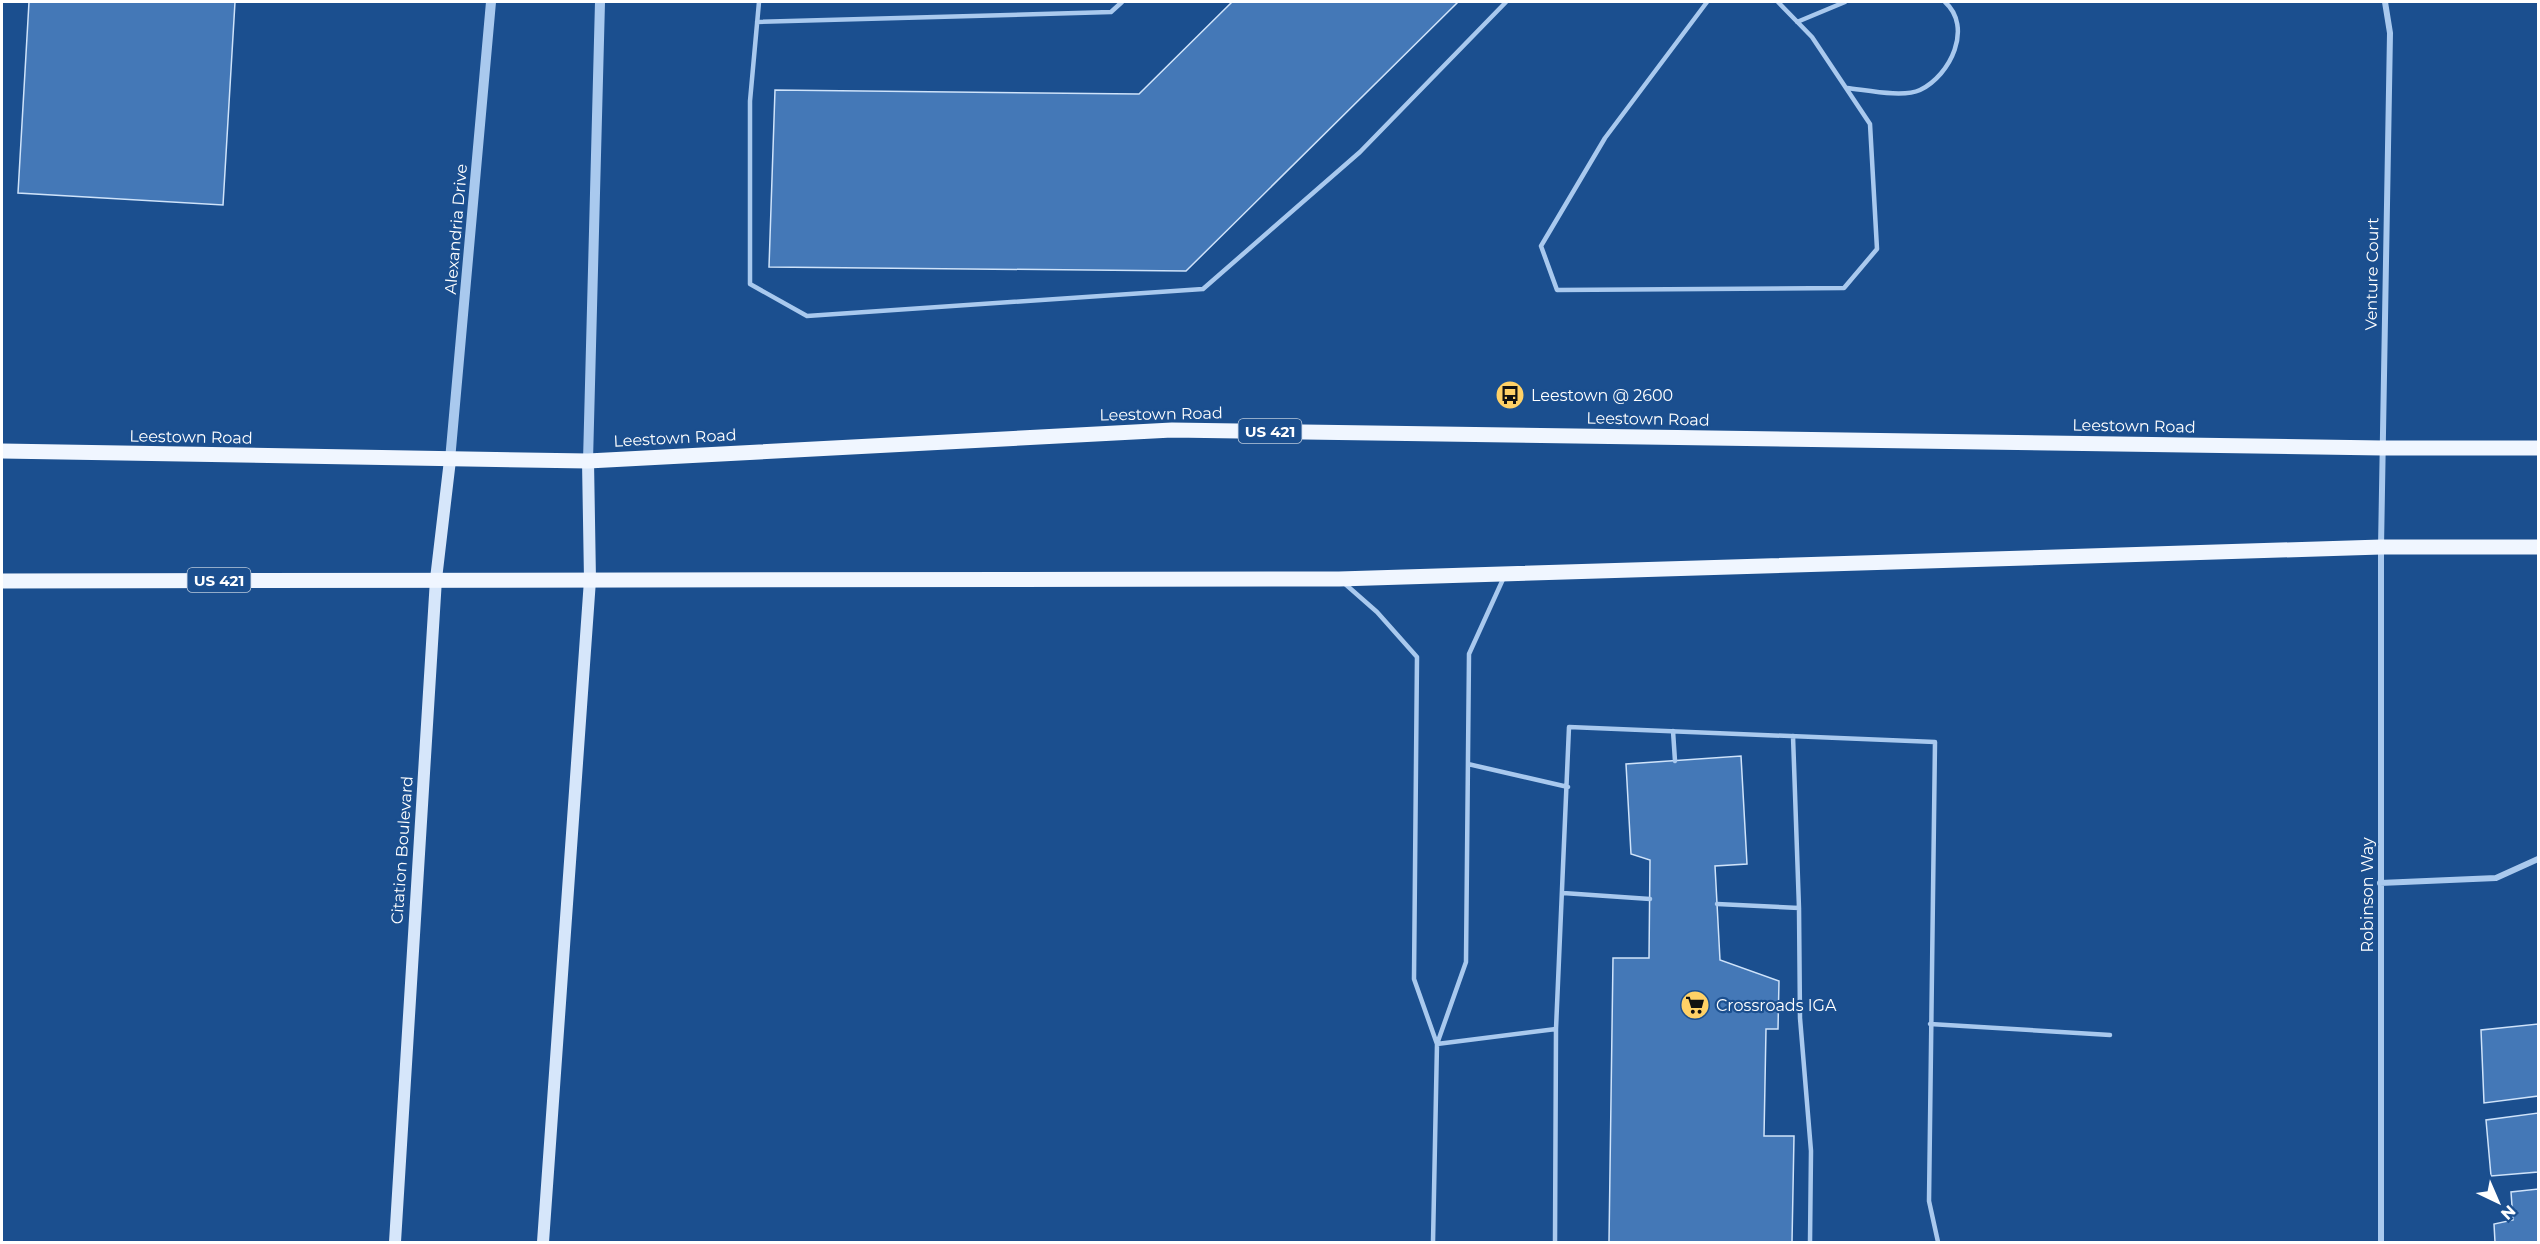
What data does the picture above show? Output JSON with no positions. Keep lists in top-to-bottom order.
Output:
{
  "streets": {
    "main road": ["Leestown Road", "US 421", "Citation Boulevard"],
    "street": ["Alexandria Drive", "Venture Court", "Robinson Way"]
  },
  "crossings": [
    ["Alexandria Drive", "Leestown Road"],
    ["Alexandria Drive", "Citation Boulevard"],
    ["Venture Court", "Leestown Road"],
    ["Venture Court", "US 421"],
    ["Venture Court", "Robinson Way"],
    ["Leestown Road", "Citation Boulevard"],
    ["US 421", "Citation Boulevard"],
    ["US 421", "Robinson Way"]
  ],
  "places": {
    "bus stop": ["Leestown @ 2600"],
    "supermarket": ["Crossroads IGA"]
  },
  "north": "bottom right"
}
